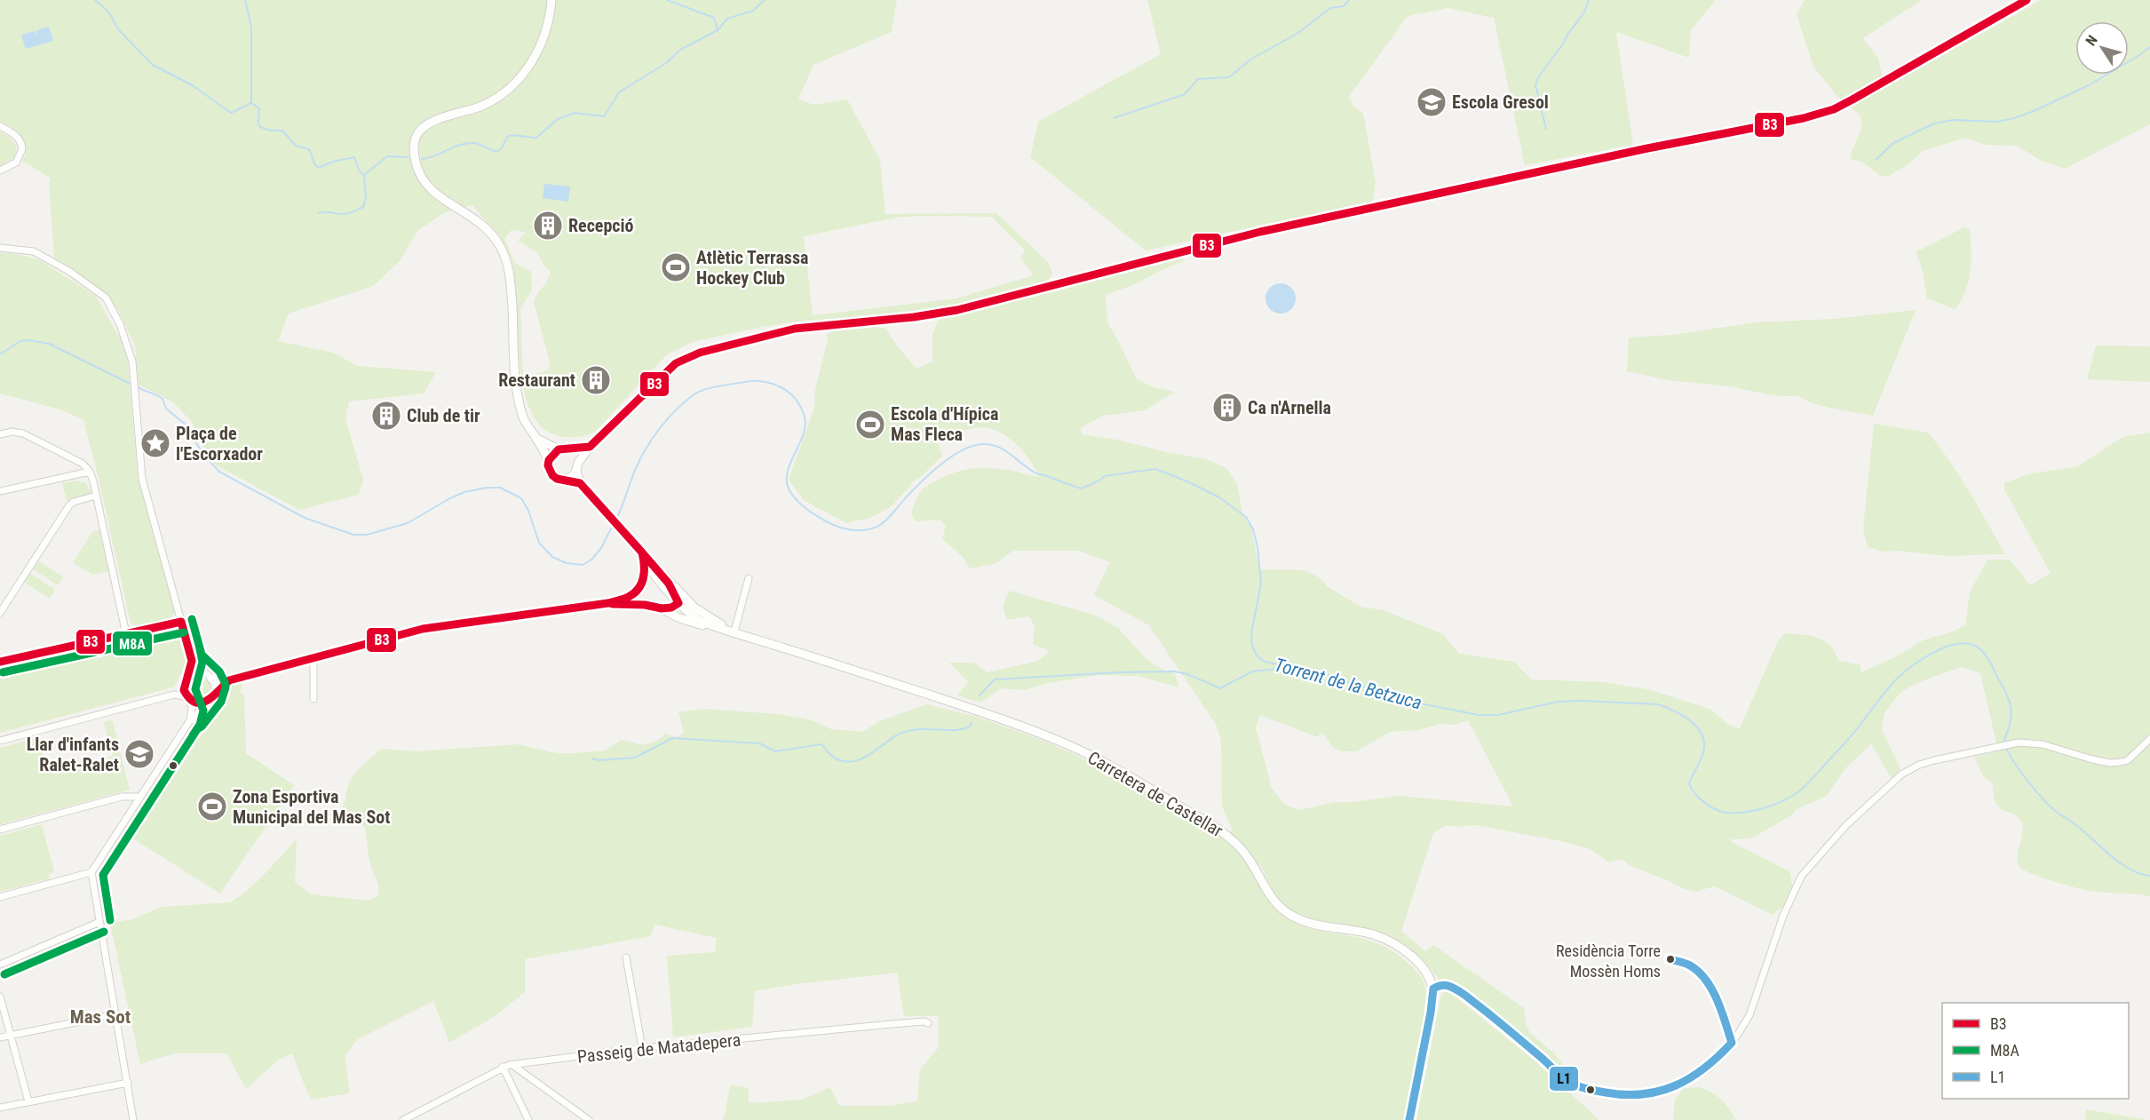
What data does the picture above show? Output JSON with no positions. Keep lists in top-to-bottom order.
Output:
{
  "streets": {
    "street": ["Carretera de Castellar", "Passeig de Matadepera"]
  },
  "districts": ["Mas Sot"],
  "water": ["Torrent de la Betzuca"],
  "places": {
    "school or university": ["Escola Gresol", "Llar d'infants Ralet-Ralet"],
    "building": [
      "Recepció",
      "Restaurant",
      "Ca n'Arnella",
      "Club de tir"
    ],
    "sports": ["Atlètic Terrassa Hockey Club", "Escola d'Hípica Mas Fleca", "Zona Esportiva Municipal del Mas Sot"],
    "place": ["Plaça de l'Escorxador"],
    "other": ["Residència Torre Mossèn Homs"]
  },
  "lines": ["transit line B3", "transit line M8A", "transit line L1"],
  "legend": ["B3", "M8A", "L1"],
  "north": "top left"
}
